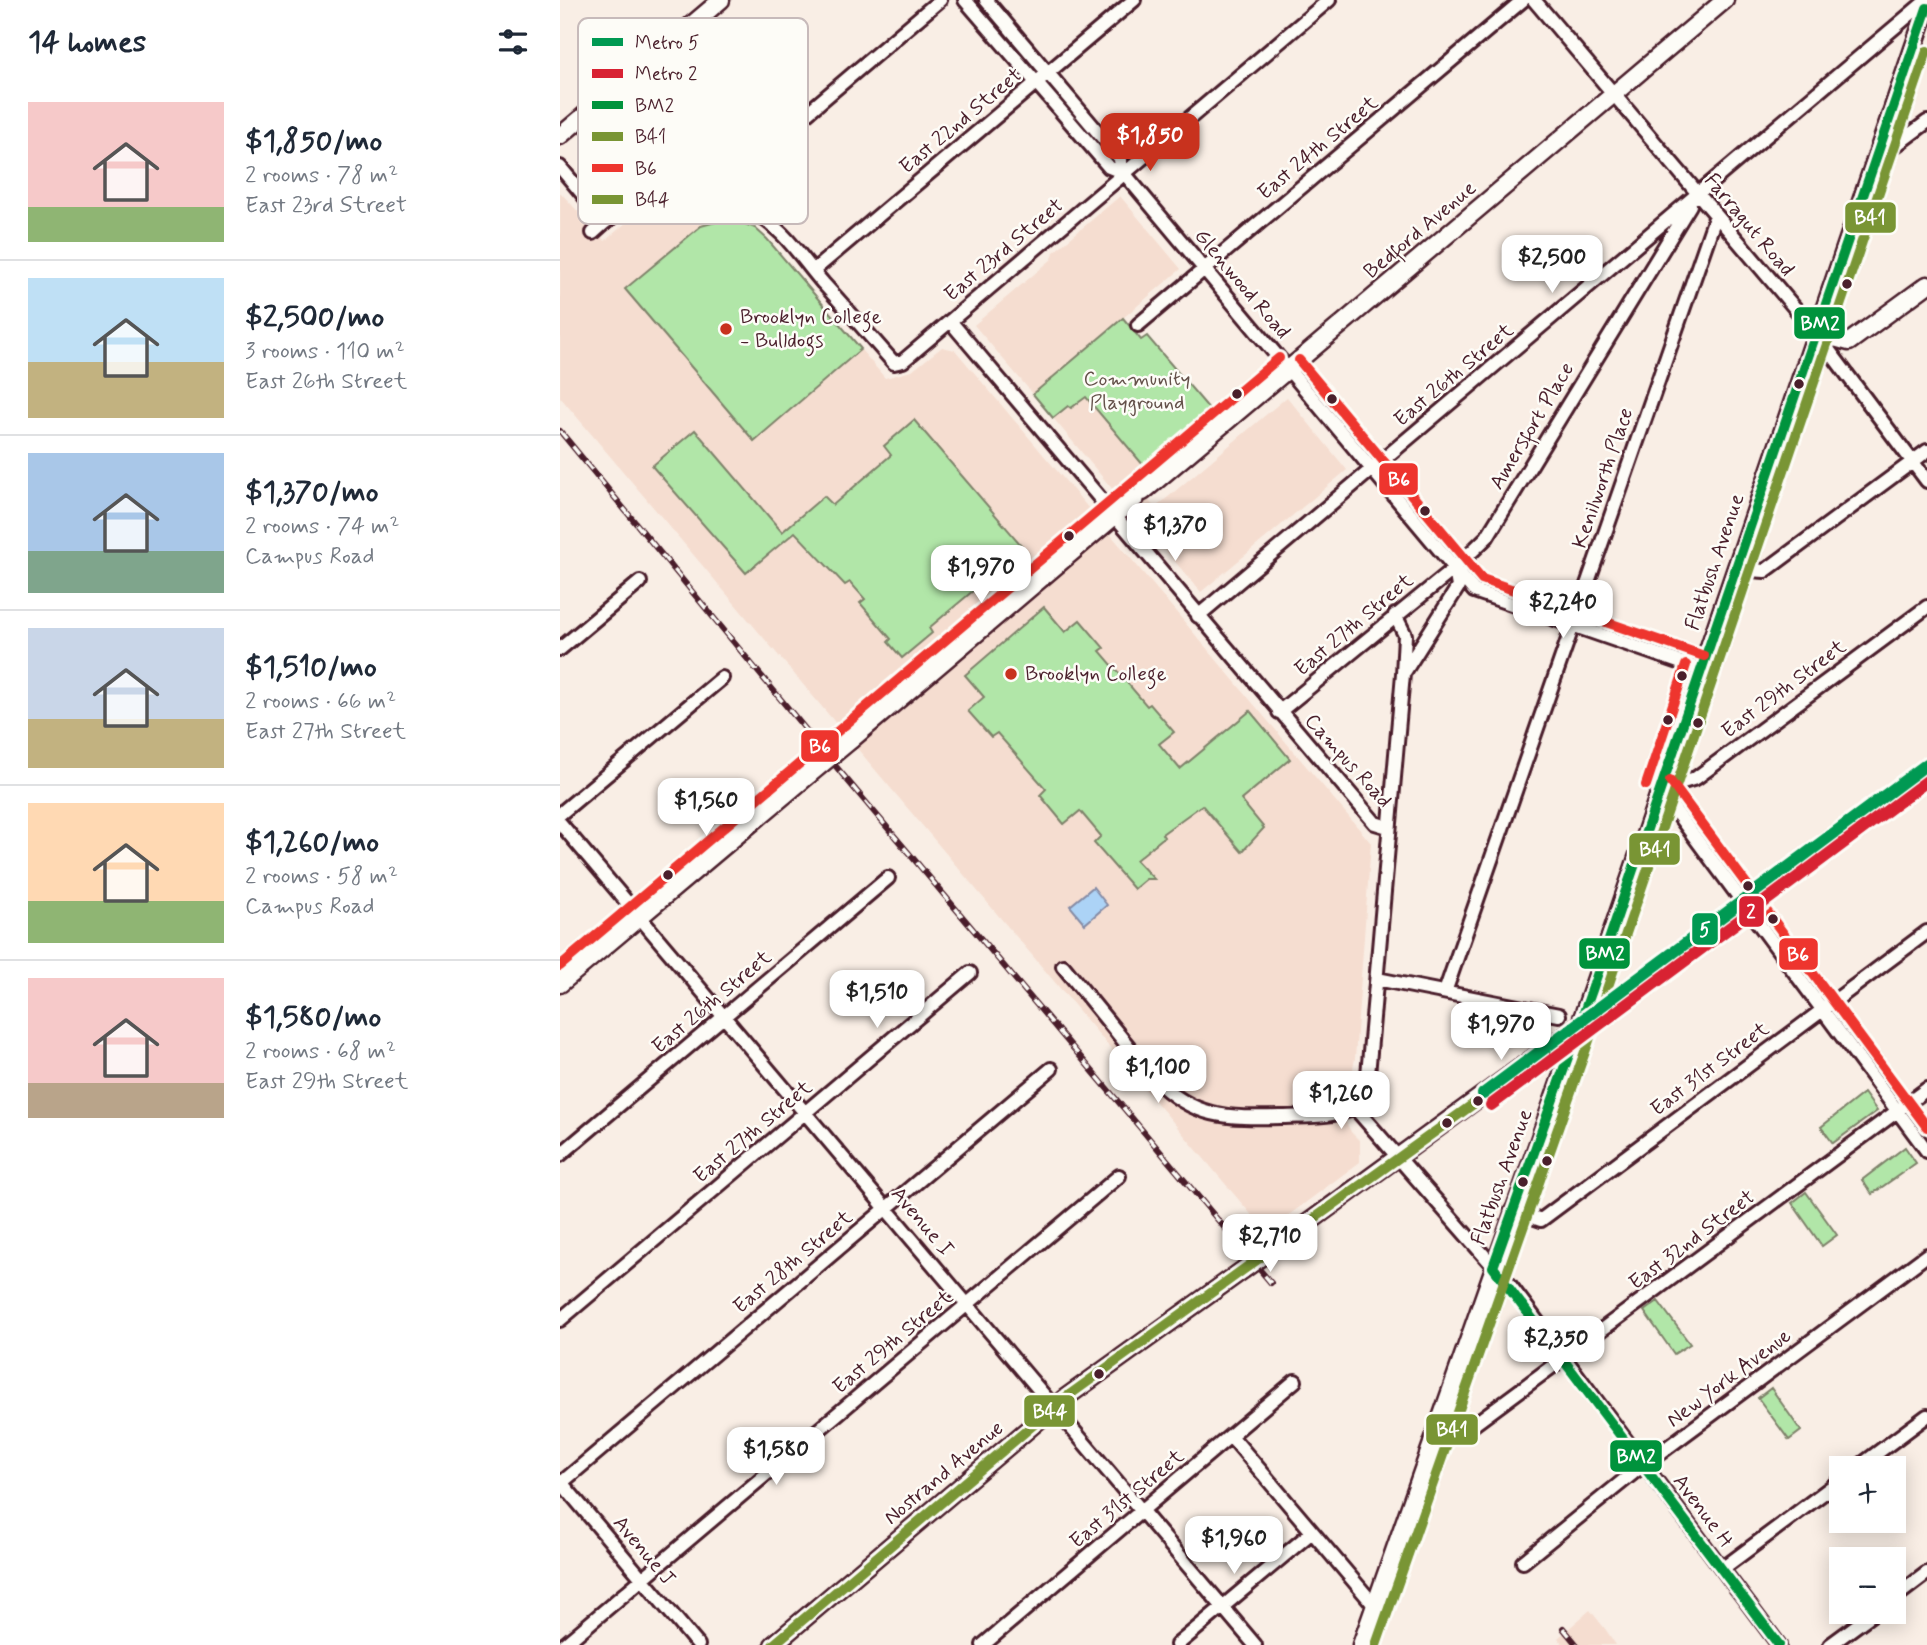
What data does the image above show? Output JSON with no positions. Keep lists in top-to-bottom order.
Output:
{
  "streets": {
    "main road": ["Bedford Avenue", "Flatbush Avenue", "Nostrand Avenue"],
    "street": [
      "East 22nd Street",
      "East 24th Street",
      "Farragut Road",
      "East 23rd Street",
      "Glenwood Road",
      "East 26th Street",
      "Amersfort Place",
      "Kenilworth Place",
      "East 27th Street",
      "East 29th Street",
      "Campus Road",
      "East 31st Street",
      "Avenue I",
      "East 32nd Street",
      "East 28th Street",
      "New York Avenue",
      "Avenue H",
      "Avenue J"
    ]
  },
  "crossings": [
    ["East 22nd Street", "East 23rd Street"],
    ["East 22nd Street", "Glenwood Road"],
    ["East 24th Street", "Glenwood Road"],
    ["Farragut Road", "Bedford Avenue"],
    ["Farragut Road", "East 26th Street"],
    ["Farragut Road", "Amersfort Place"],
    ["Farragut Road", "Kenilworth Place"],
    ["Farragut Road", "Flatbush Avenue"],
    ["Bedford Avenue", "Glenwood Road"],
    ["Bedford Avenue", "Campus Road"],
    ["Bedford Avenue", "Avenue I"],
    ["East 23rd Street", "Glenwood Road"],
    ["East 23rd Street", "Campus Road"],
    ["Glenwood Road", "East 26th Street"],
    ["Glenwood Road", "Amersfort Place"],
    ["Glenwood Road", "Kenilworth Place"],
    ["Glenwood Road", "Flatbush Avenue"],
    ["Glenwood Road", "East 27th Street"],
    ["East 26th Street", "Amersfort Place"],
    ["East 26th Street", "Campus Road"],
    ["East 26th Street", "Avenue I"],
    ["Amersfort Place", "East 27th Street"],
    ["Flatbush Avenue", "East 29th Street"],
    ["Flatbush Avenue", "East 31st Street"],
    ["Flatbush Avenue", "East 32nd Street"],
    ["Flatbush Avenue", "Nostrand Avenue"],
    ["Flatbush Avenue", "Avenue H"],
    ["East 27th Street", "Campus Road"],
    ["East 27th Street", "Avenue I"],
    ["East 29th Street", "Avenue I"],
    ["East 29th Street", "Avenue J"],
    ["Campus Road", "Avenue H"],
    ["East 31st Street", "Avenue I"],
    ["Avenue I", "East 28th Street"],
    ["Avenue I", "Nostrand Avenue"],
    ["East 32nd Street", "Avenue H"],
    ["East 28th Street", "Avenue J"],
    ["New York Avenue", "Avenue H"],
    ["Nostrand Avenue", "Avenue H"]
  ],
  "parks": ["Community Playground"],
  "places": ["Brooklyn College - Bulldogs", "Brooklyn College"],
  "lines": [
    "transit line BM2",
    "transit line B41",
    "transit line B6",
    "metro line 5",
    "transit line B44",
    "metro line 2"
  ],
  "legend": [
    "Metro 5",
    "Metro 2",
    "BM2",
    "B41",
    "B6",
    "B44"
  ],
  "page": {
    "heading": "14 homes",
    "list": [
      {
        "name": "$1,850/mo",
        "note": "2 rooms · 78 m² · East 23rd Street"
      },
      {
        "name": "$2,500/mo",
        "note": "3 rooms · 110 m² · East 26th Street"
      },
      {
        "name": "$1,370/mo",
        "note": "2 rooms · 74 m² · Campus Road"
      },
      {
        "name": "$1,510/mo",
        "note": "2 rooms · 66 m² · East 27th Street"
      },
      {
        "name": "$1,260/mo",
        "note": "2 rooms · 58 m² · Campus Road"
      },
      {
        "name": "$1,580/mo",
        "note": "2 rooms · 68 m² · East 29th Street"
      }
    ],
    "price": [
      "$1,850",
      "$2,500",
      "$1,370",
      "$1,970",
      "$2,240",
      "$1,560",
      "$1,510",
      "$1,970",
      "$1,100",
      "$1,260",
      "$2,710",
      "$2,350",
      "$1,580",
      "$1,960"
    ],
    "map_buttons": ["+", "−"]
  }
}
